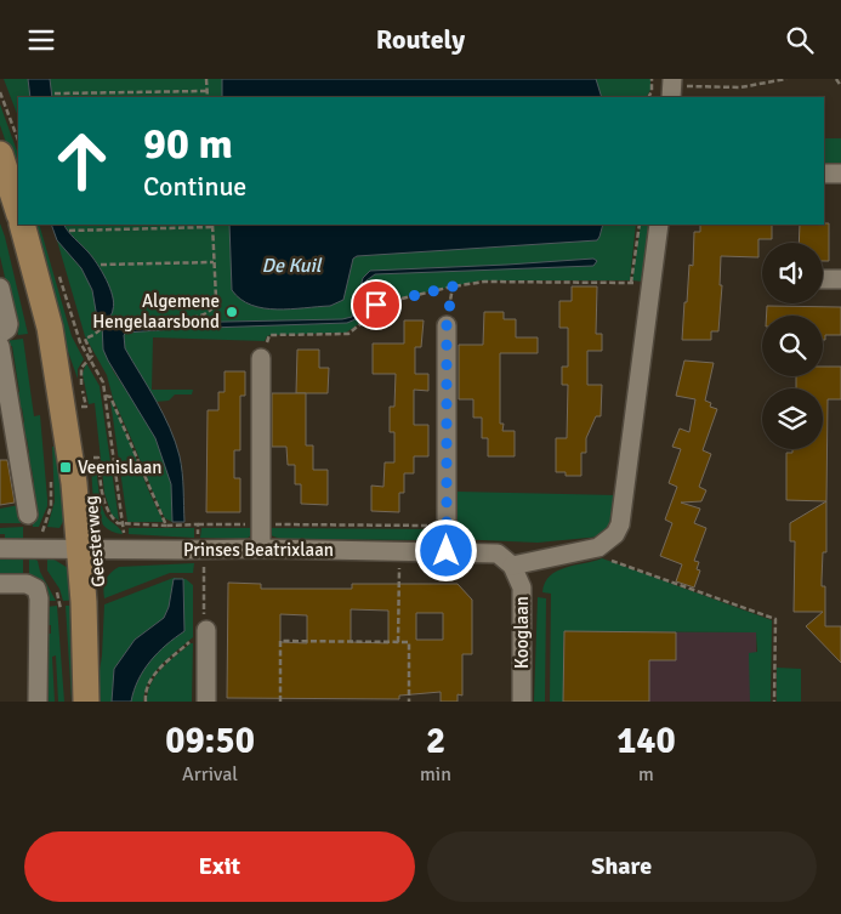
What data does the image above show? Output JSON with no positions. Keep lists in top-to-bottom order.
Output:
{
  "streets": {
    "main road": ["Geesterweg"],
    "street": ["Prinses Beatrixlaan", "Kooglaan"]
  },
  "crossings": [
    ["Geesterweg", "Prinses Beatrixlaan"],
    ["Prinses Beatrixlaan", "Kooglaan"]
  ],
  "water": ["De Kuil"],
  "places": {
    "other": ["Algemene Hengelaarsbond"],
    "transit": ["Veenislaan"]
  },
  "page": {
    "header": "Routely",
    "turn": ["90 m", "Continue"],
    "eta": [
      "09:50",
      "Arrival",
      "2",
      "min",
      "140",
      "m"
    ],
    "buttons": ["Exit", "Share"]
  }
}
